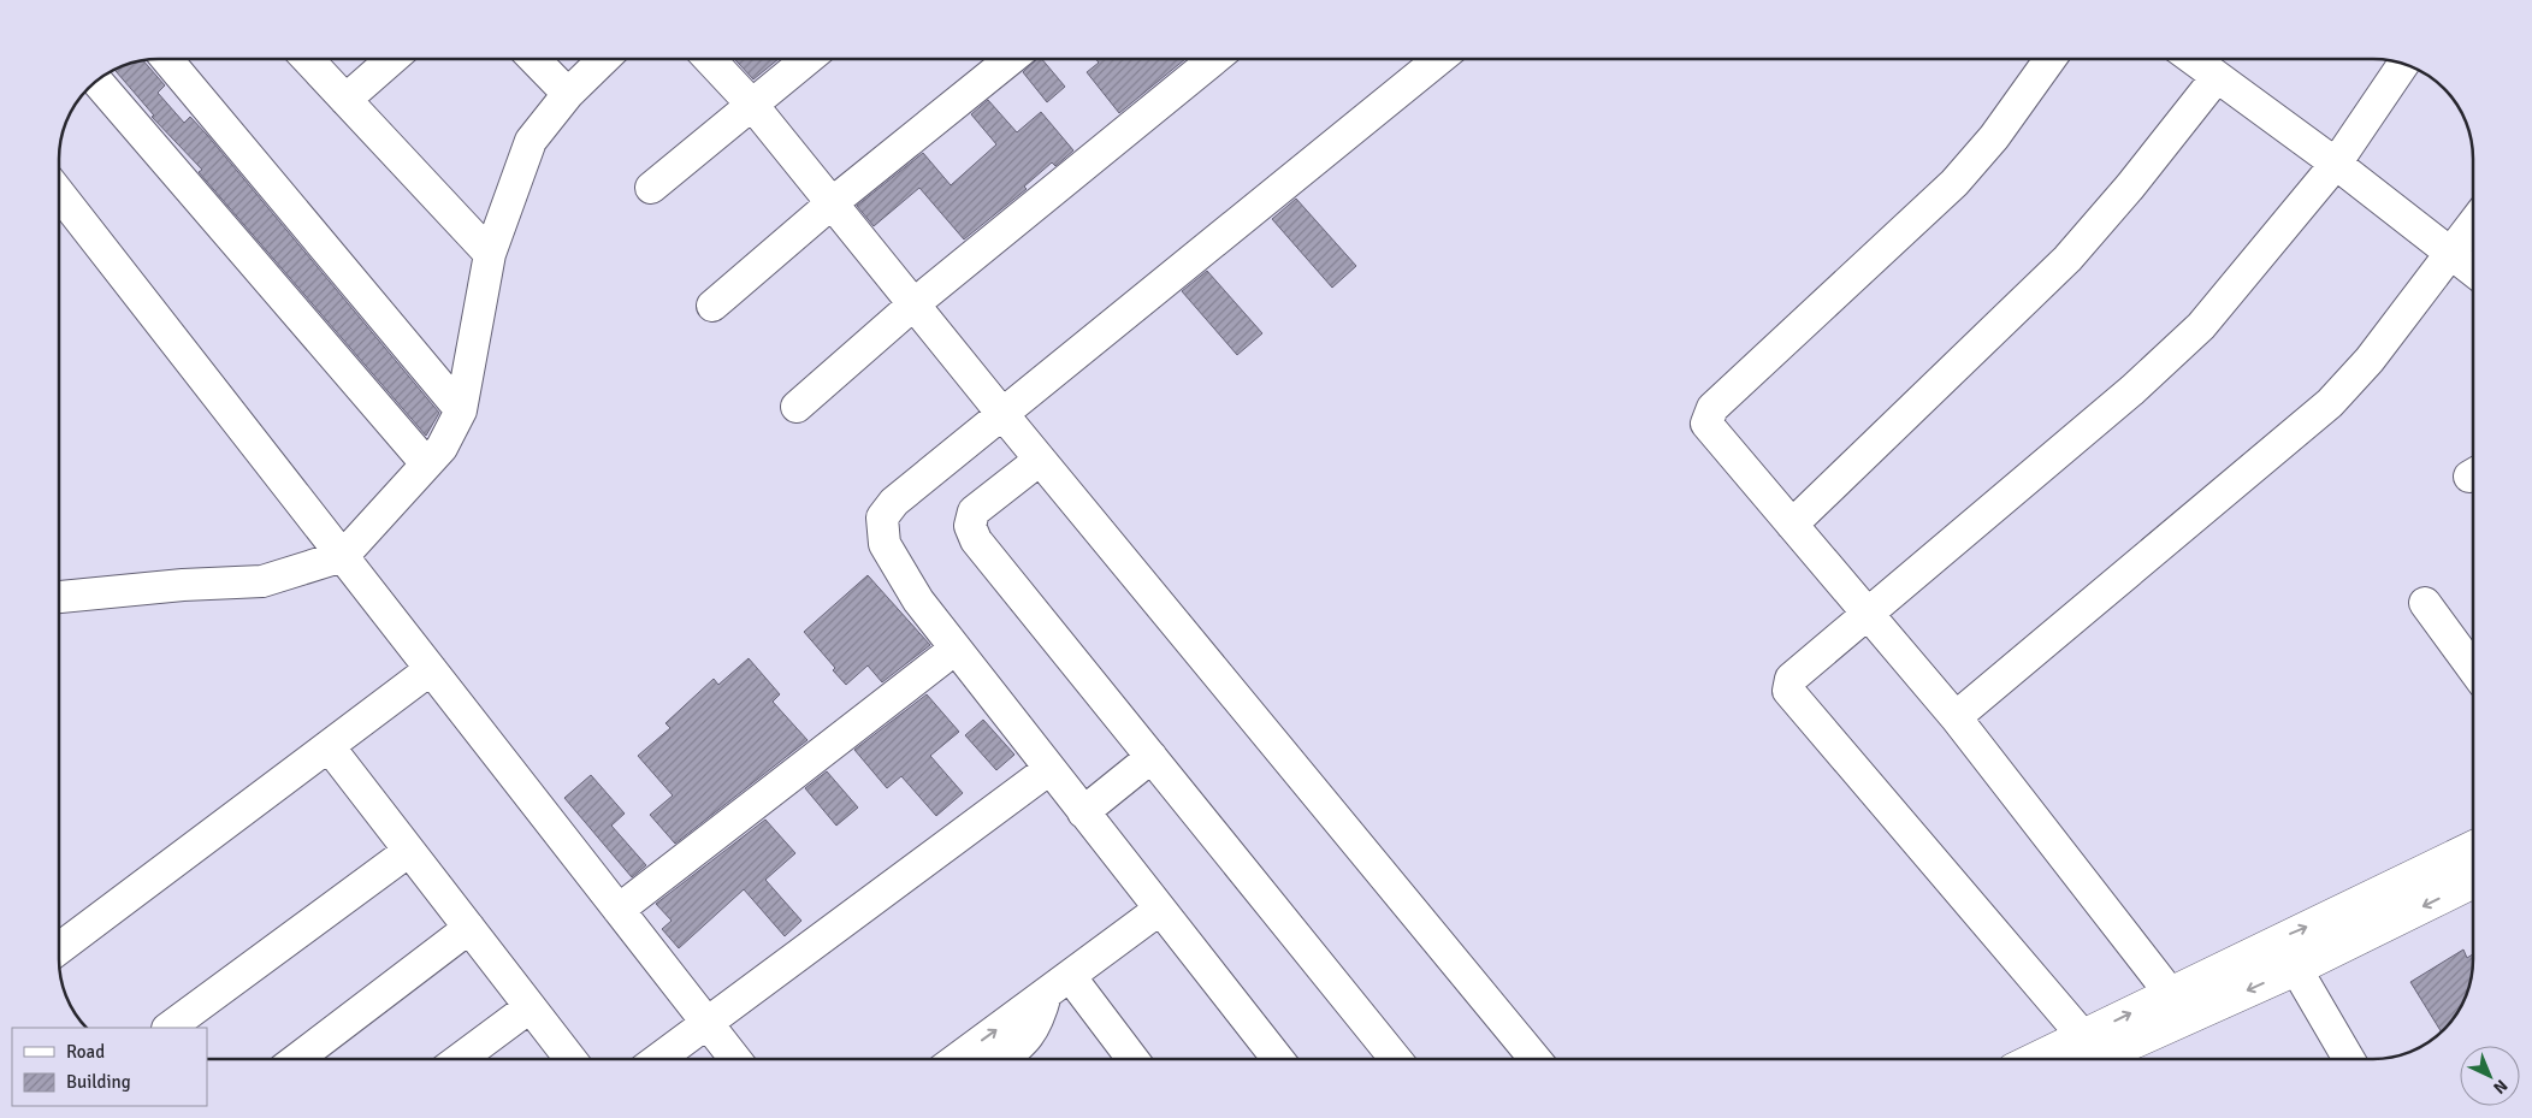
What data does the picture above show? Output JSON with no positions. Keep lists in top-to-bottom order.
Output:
{
  "legend": ["Road", "Building"],
  "north": "bottom right"
}
